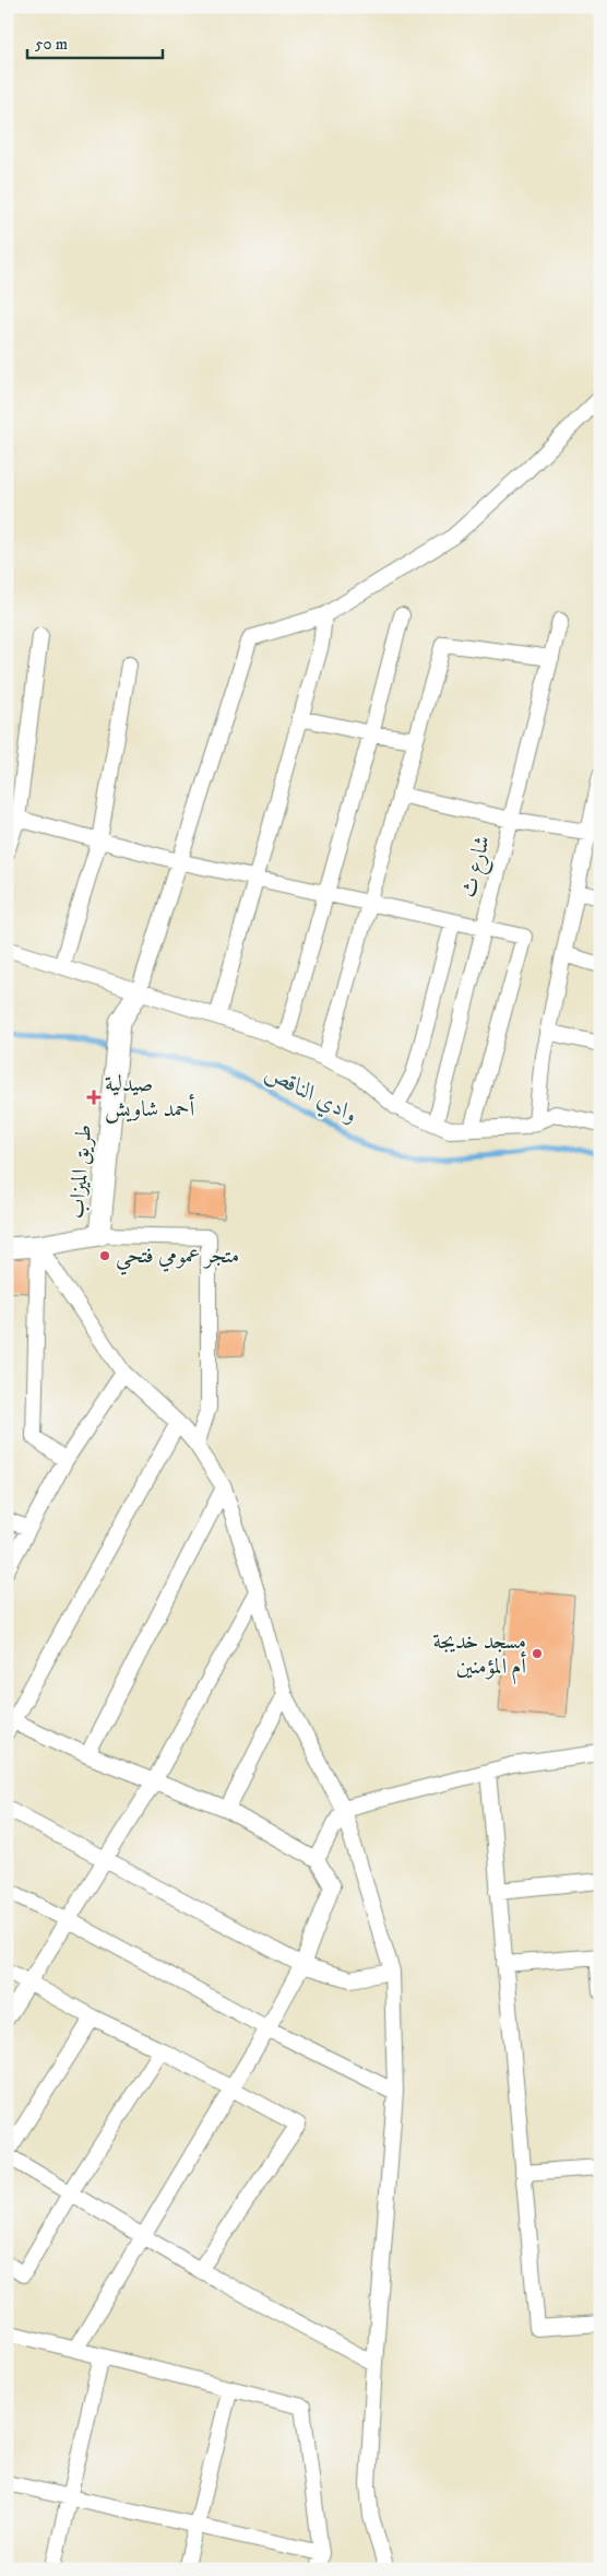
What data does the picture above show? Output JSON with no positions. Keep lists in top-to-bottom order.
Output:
{
  "streets": {
    "street": ["شارع ث", "طريق الميزاب"]
  },
  "water": ["وادي الناقص"],
  "places": {
    "health": ["صيدلية أحمد شاويش"],
    "other": ["متجر عمومي فتحي", "مسجد خديجة أم المؤمنين"]
  },
  "scale_bar": "50 m"
}
